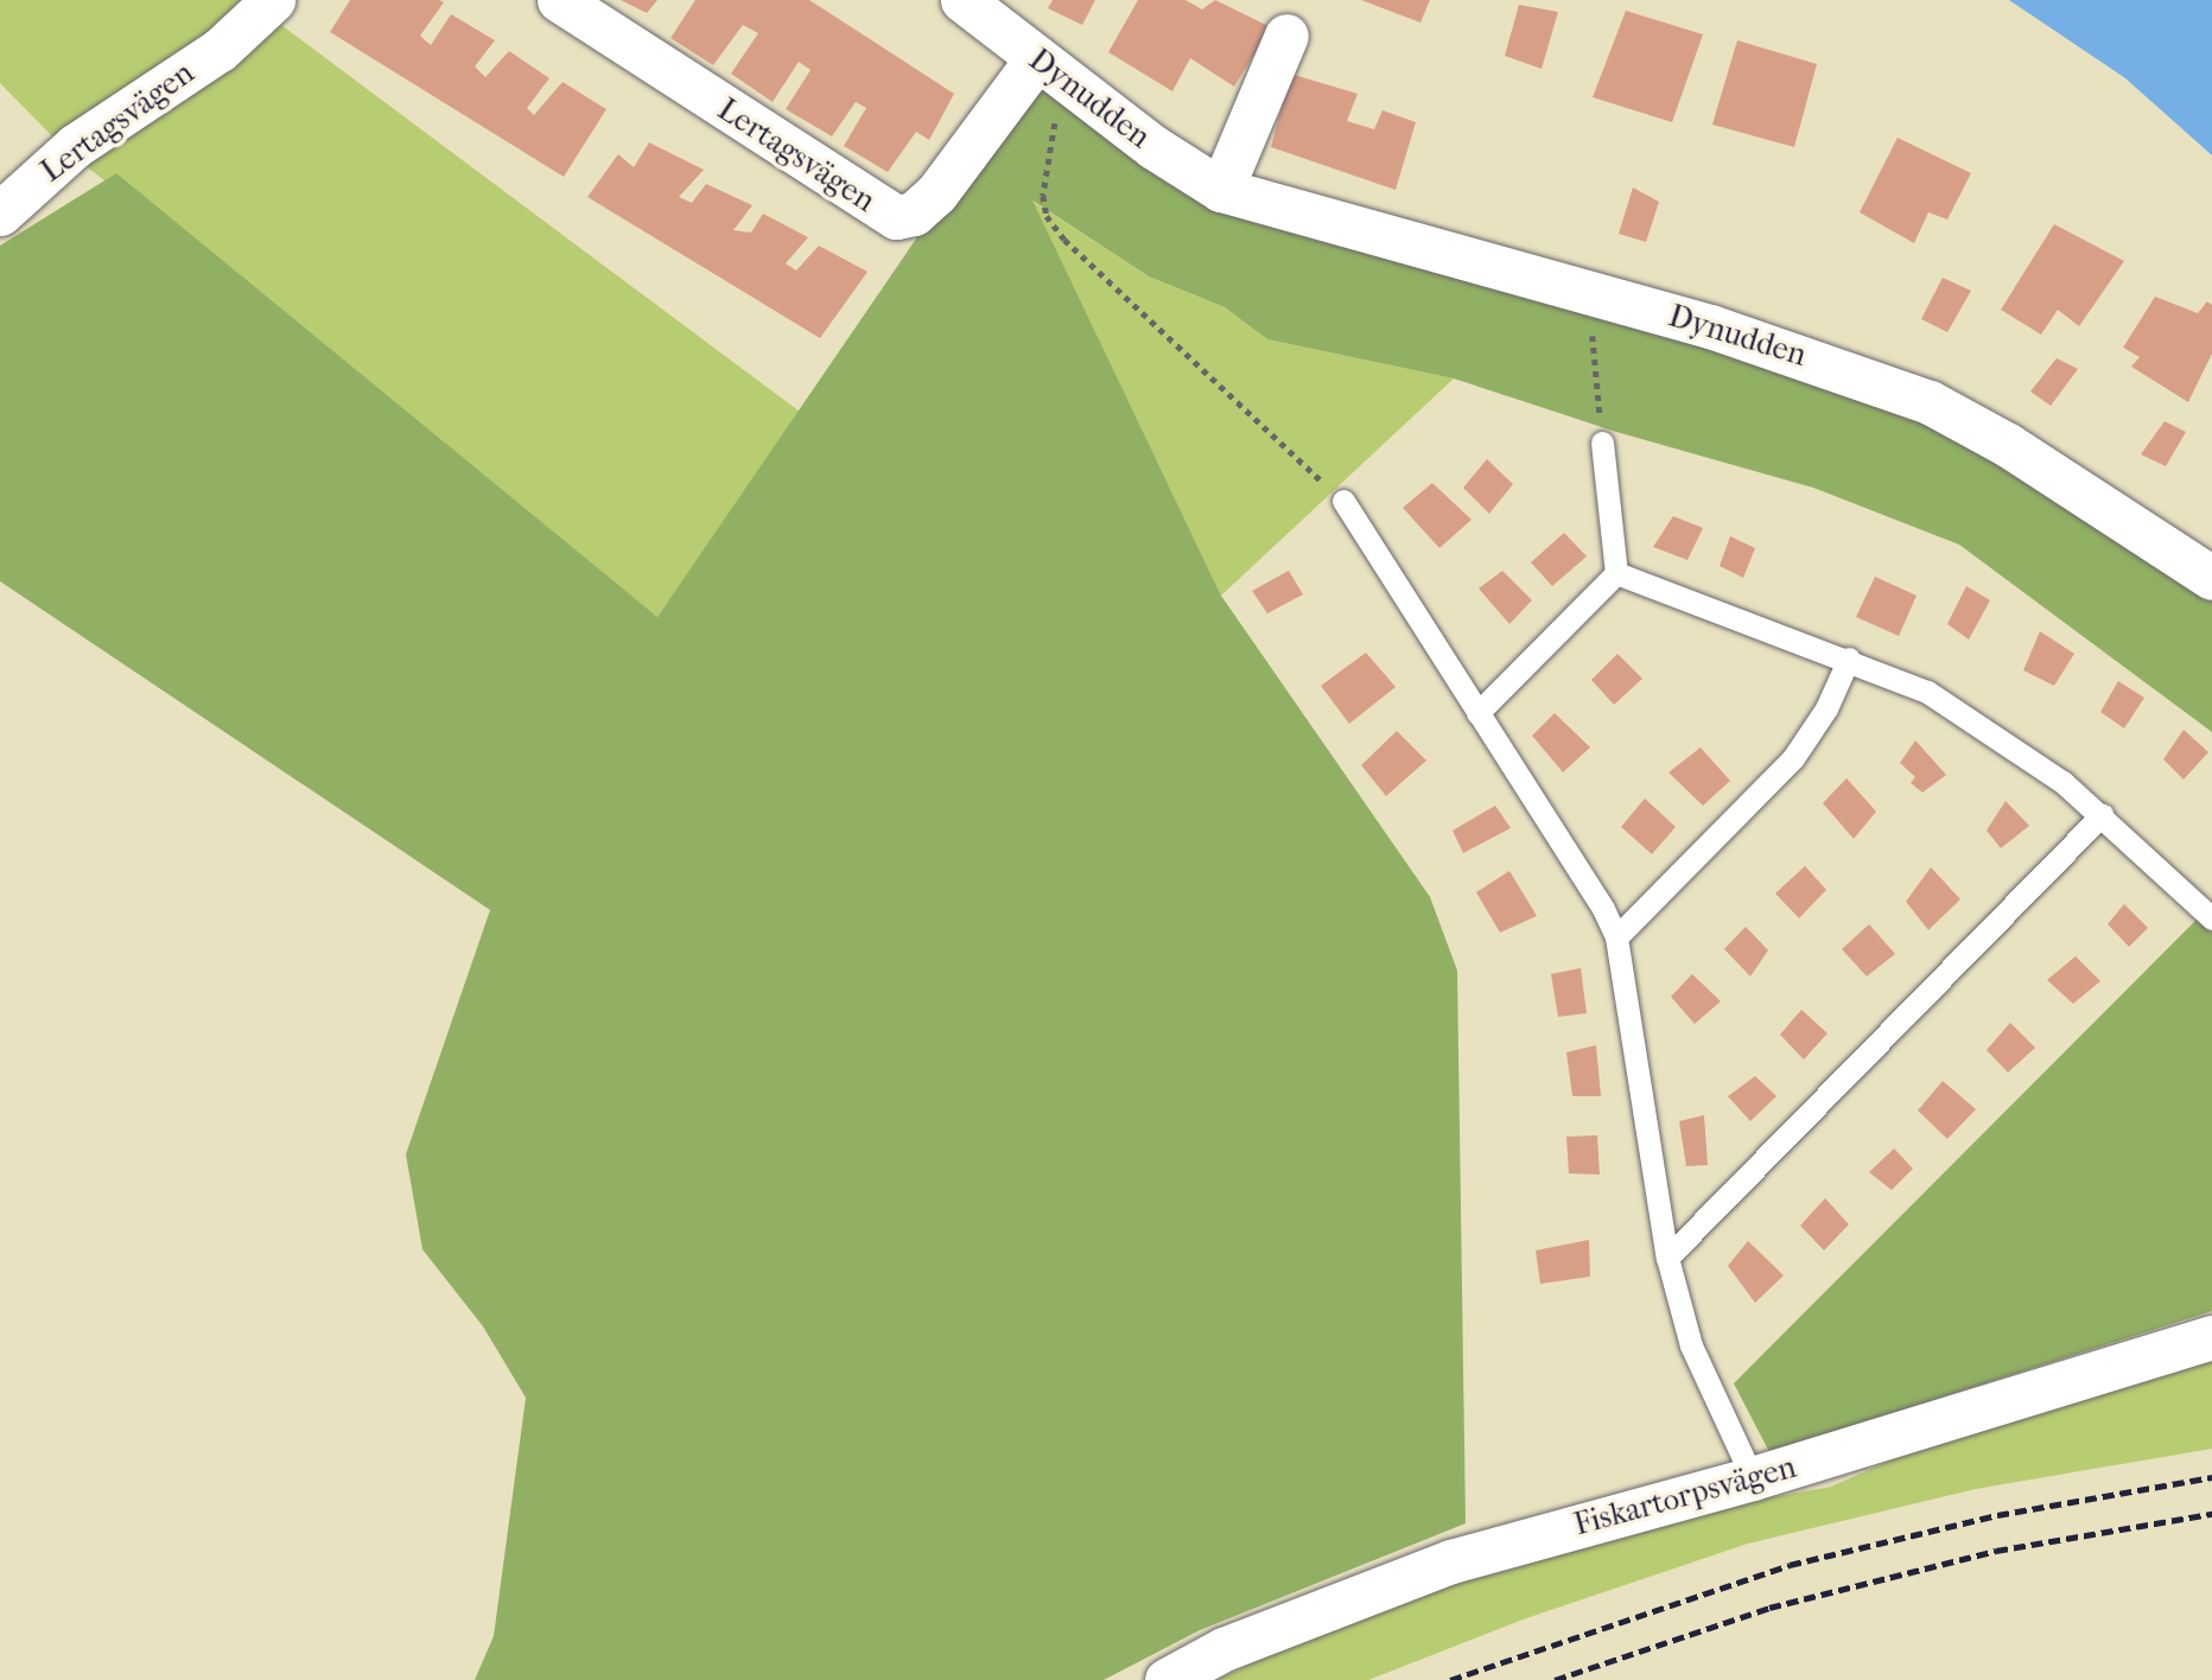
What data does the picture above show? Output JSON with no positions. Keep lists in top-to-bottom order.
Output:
{
  "streets": {
    "street": ["Dynudden", "Lertagsvägen", "Fiskartorpsvägen"]
  },
  "crossings": [
    ["Dynudden", "Lertagsvägen"]
  ]
}
